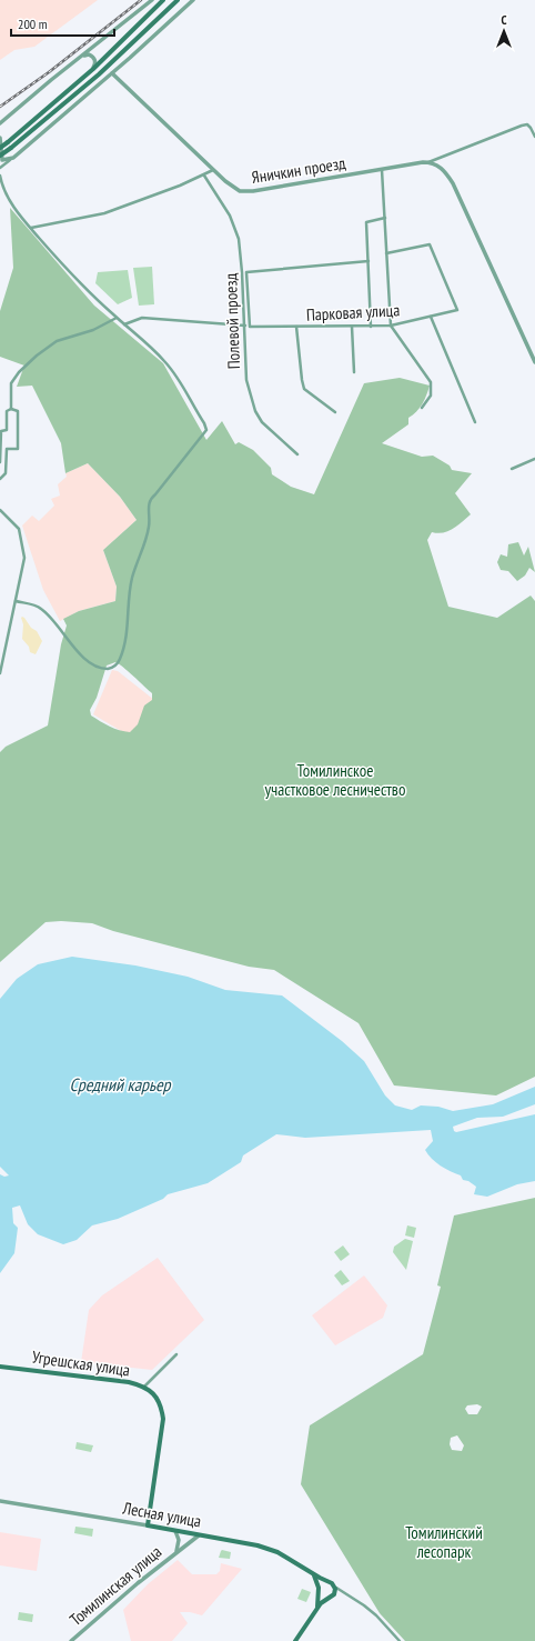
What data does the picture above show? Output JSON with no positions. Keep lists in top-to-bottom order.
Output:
{
  "streets": {
    "main road": ["Угрешская улица", "Лесная улица"],
    "street": [
      "Яничкин проезд",
      "Парковая улица",
      "Полевой проезд",
      "Томилинская улица"
    ]
  },
  "crossings": [
    ["Угрешская улица", "Лесная улица"],
    ["Лесная улица", "Томилинская улица"]
  ],
  "water": ["Средний карьер"],
  "parks": ["Томилинское участковое лесничество", "Томилинский лесопарк"],
  "scale_bar": "200 m",
  "north": "top"
}
